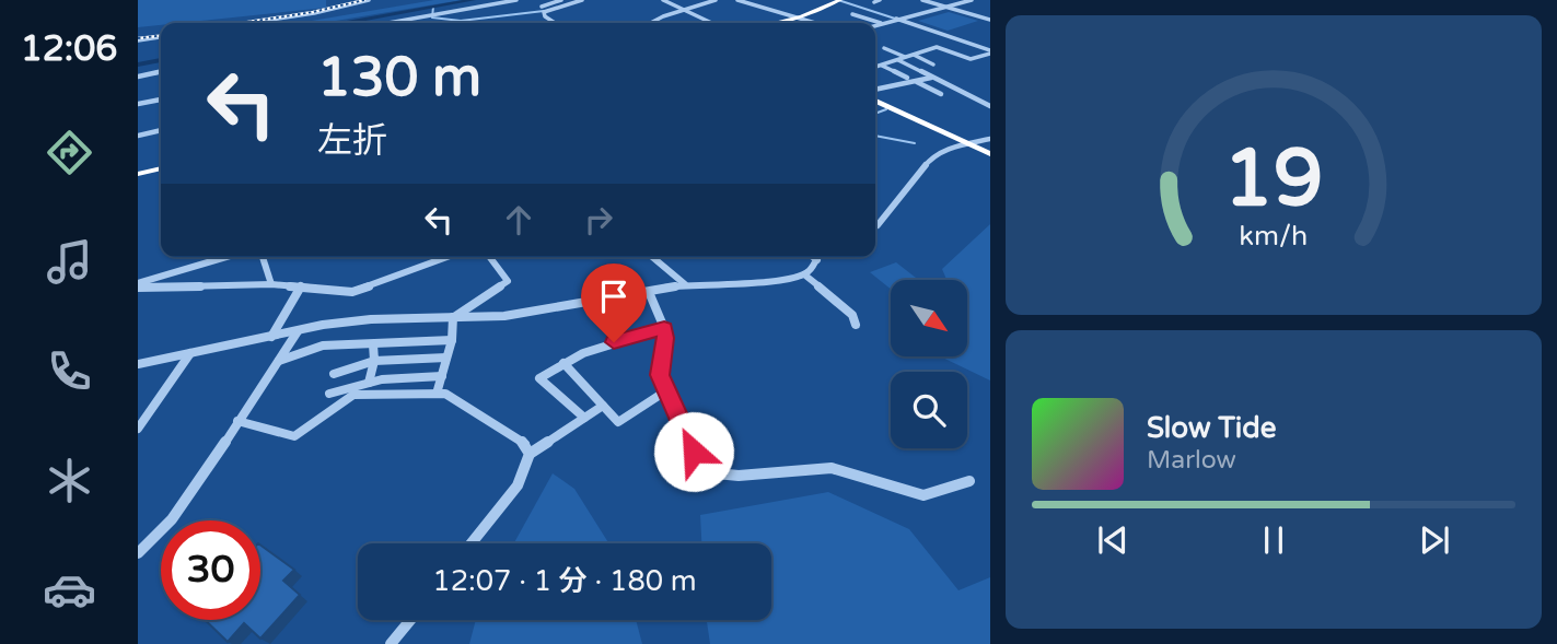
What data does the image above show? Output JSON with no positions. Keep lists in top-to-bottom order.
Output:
{
  "north": "bottom right",
  "page": {
    "tabs": "12:06",
    "turn": ["130 m", "左折"],
    "song": ["Slow Tide", "Marlow"],
    "limit": "30",
    "trip": "12:07 · 1 分 · 180 m",
    "gauge": ["19", "km/h"]
  }
}
